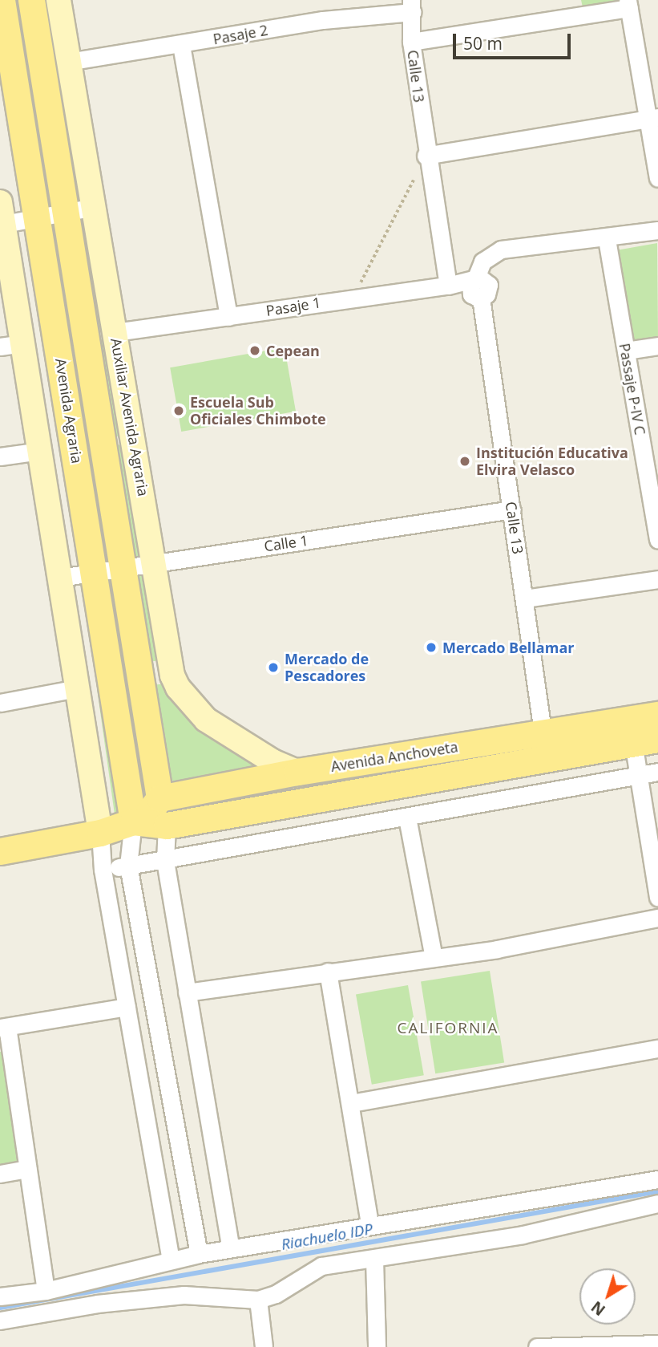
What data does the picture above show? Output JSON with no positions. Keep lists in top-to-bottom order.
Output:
{
  "streets": {
    "main road": ["Avenida Agraria", "Avenida Anchoveta"],
    "street": [
      "Pasaje 2",
      "Calle 13",
      "Pasaje 1",
      "Passaje P-IV C",
      "Auxiliar Avenida Agraria",
      "Calle 1"
    ]
  },
  "crossings": [
    ["Pasaje 2", "Calle 13"],
    ["Pasaje 2", "Auxiliar Avenida Agraria"],
    ["Calle 13", "Pasaje 1"],
    ["Calle 13", "Calle 1"],
    ["Calle 13", "Avenida Anchoveta"],
    ["Pasaje 1", "Auxiliar Avenida Agraria"],
    ["Avenida Agraria", "Calle 1"],
    ["Avenida Agraria", "Avenida Anchoveta"],
    ["Auxiliar Avenida Agraria", "Calle 1"],
    ["Auxiliar Avenida Agraria", "Avenida Anchoveta"]
  ],
  "districts": ["CALIFORNIA"],
  "water": ["Riachuelo IDP"],
  "places": [
    "Cepean",
    "Escuela Sub Oficiales Chimbote",
    "Institución Educativa Elvira Velasco",
    "Mercado Bellamar",
    "Mercado de Pescadores"
  ],
  "scale_bar": "50 m",
  "north": "bottom left"
}
